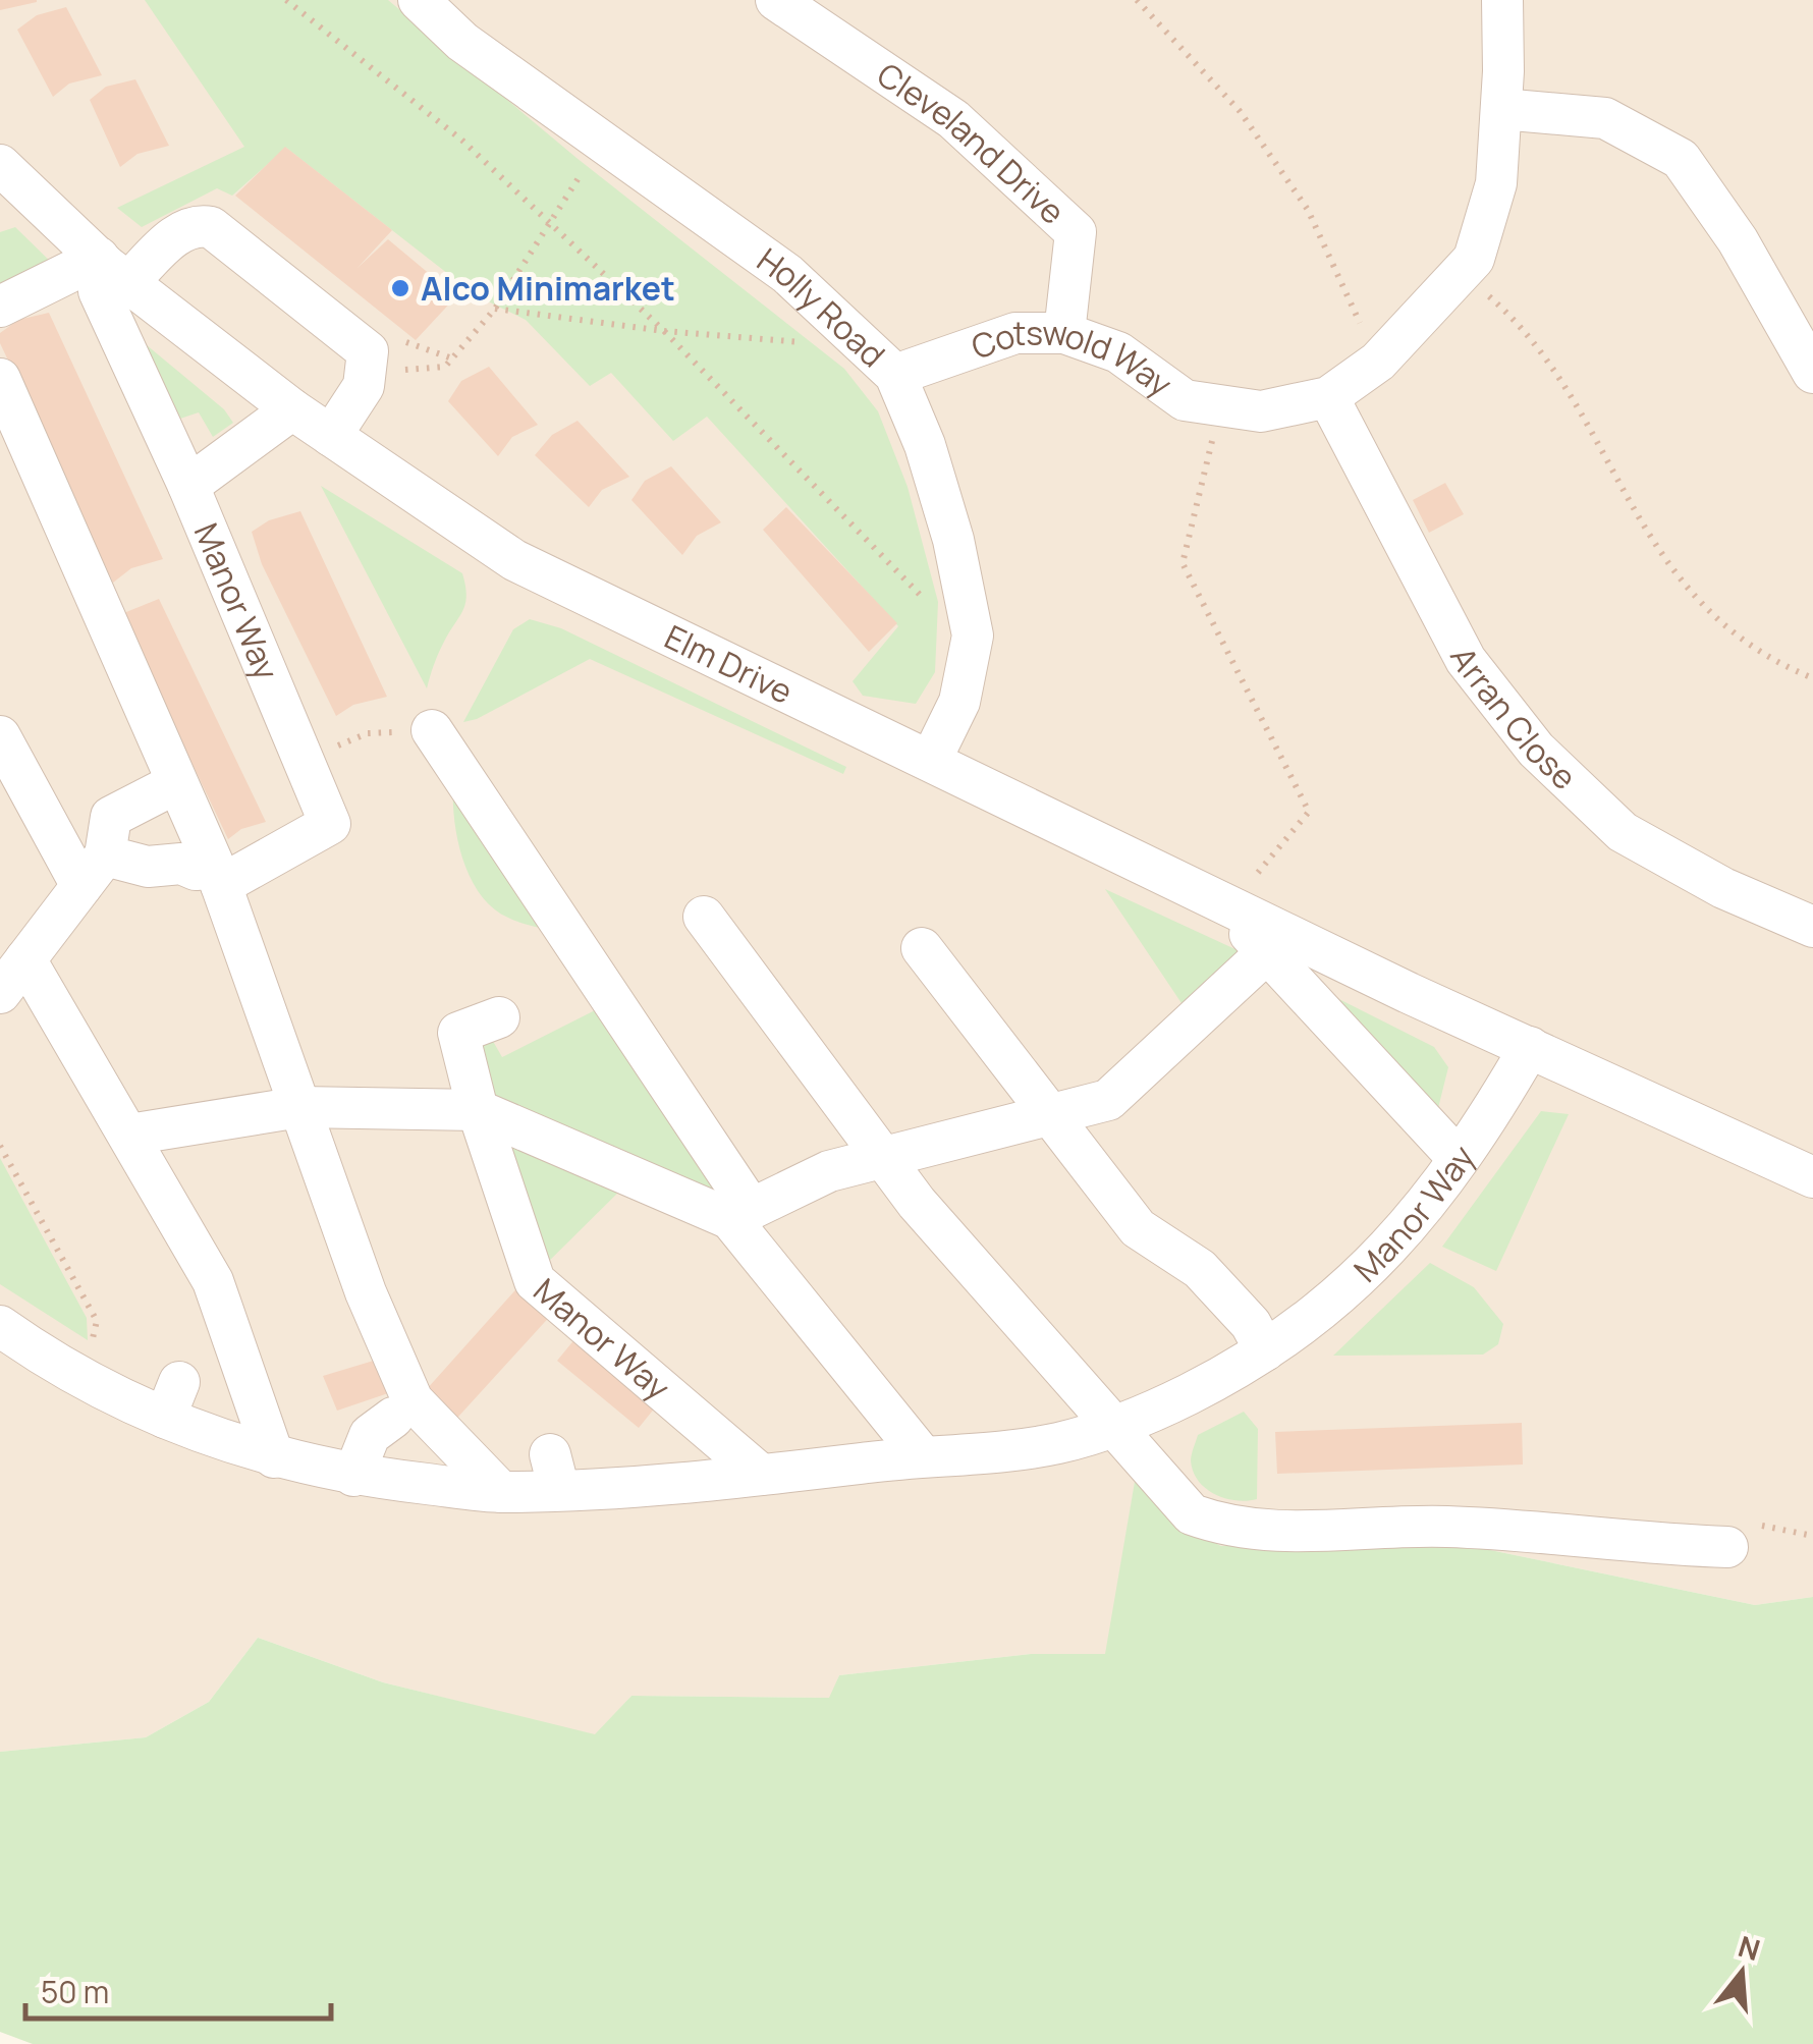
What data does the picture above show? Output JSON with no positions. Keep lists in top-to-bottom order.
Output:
{
  "streets": {
    "street": [
      "Cleveland Drive",
      "Holly Road",
      "Cotswold Way",
      "Manor Way",
      "Elm Drive",
      "Arran Close"
    ]
  },
  "crossings": [
    ["Cleveland Drive", "Cotswold Way"],
    ["Holly Road", "Cotswold Way"],
    ["Holly Road", "Elm Drive"],
    ["Cotswold Way", "Arran Close"],
    ["Manor Way", "Elm Drive"]
  ],
  "places": ["Alco Minimarket"],
  "scale_bar": "50 m",
  "north": "top"
}
